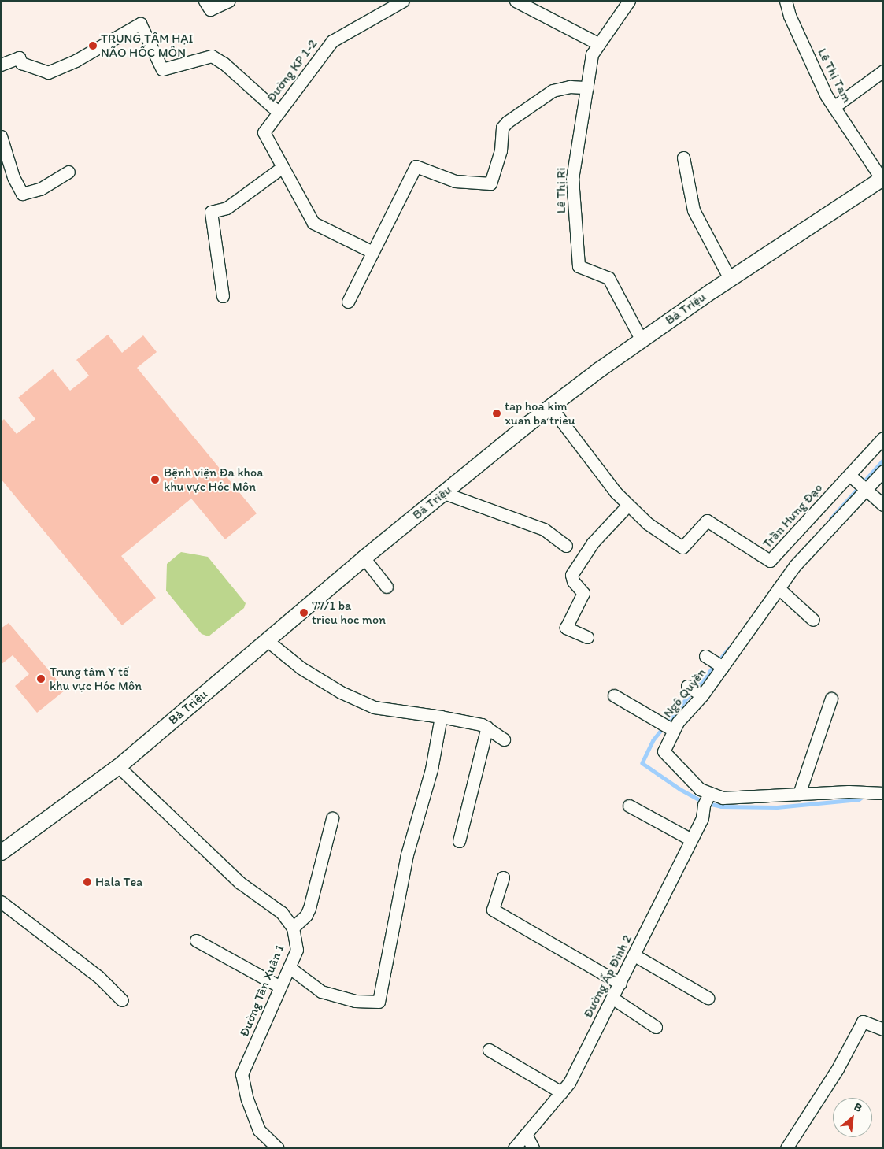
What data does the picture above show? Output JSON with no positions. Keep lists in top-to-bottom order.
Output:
{
  "streets": {
    "street": [
      "Đường KP 1-2",
      "Lê Thị Tam",
      "Lê Thị Ri",
      "Bà Triệu",
      "Trần Hưng Đạo",
      "Ngô Quyền",
      "Đường Ấp Đình 2",
      "Đường Tân Xuân 1"
    ]
  },
  "crossings": [
    ["Lê Thị Tam", "Bà Triệu"],
    ["Lê Thị Ri", "Bà Triệu"],
    ["Bà Triệu", "Trần Hưng Đạo"],
    ["Bà Triệu", "Đường Tân Xuân 1"],
    ["Ngô Quyền", "Đường Ấp Đình 2"]
  ],
  "places": [
    "TRUNG TÂM HẠI NÃO HỐC MÔN",
    "tap hoa kim xuan ba trieu",
    "Bệnh viện Đa khoa khu vực Hóc Môn",
    "77/1 ba trieu hoc mon",
    "Trung tâm Y tế khu vực Hóc Môn",
    "Hala Tea"
  ],
  "north": "top right"
}
